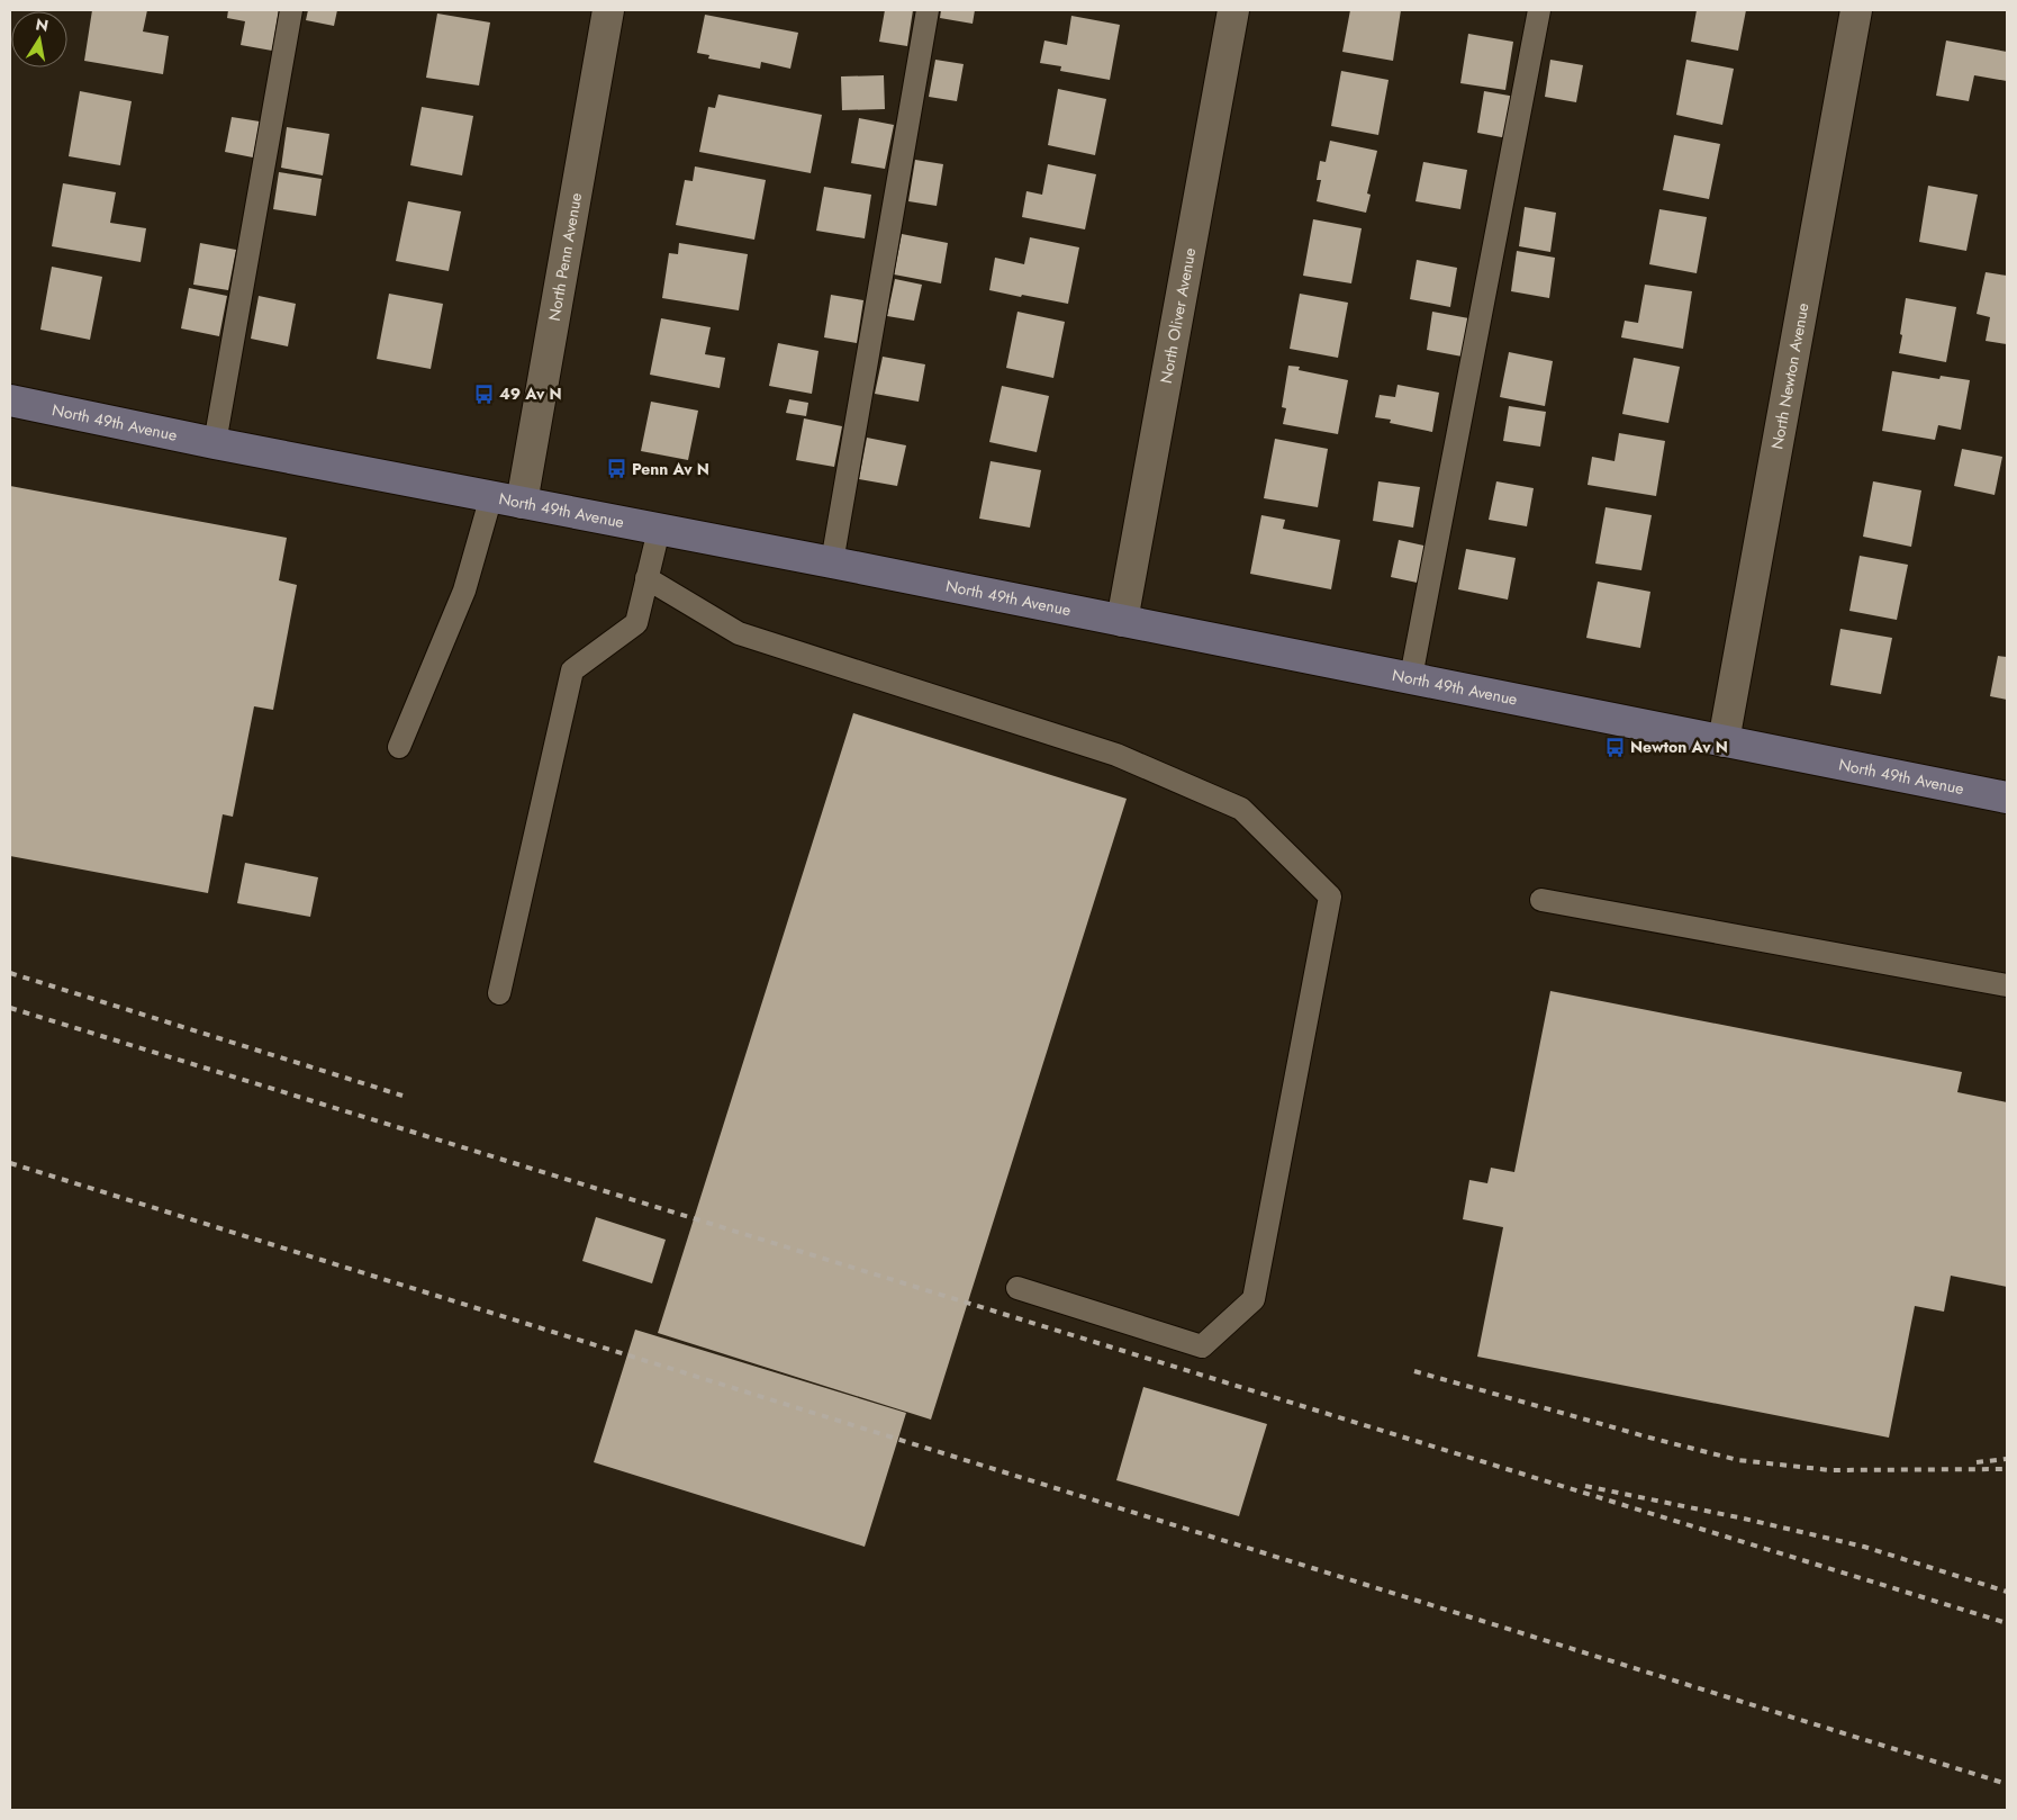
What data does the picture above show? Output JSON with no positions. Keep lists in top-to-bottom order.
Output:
{
  "streets": {
    "street": [
      "North Penn Avenue",
      "North Oliver Avenue",
      "North Newton Avenue",
      "North 49th Avenue"
    ]
  },
  "crossings": [
    ["North Penn Avenue", "North 49th Avenue"],
    ["North Oliver Avenue", "North 49th Avenue"],
    ["North Newton Avenue", "North 49th Avenue"]
  ],
  "places": {
    "bus stop": ["49 Av N", "Penn Av N", "Newton Av N"]
  },
  "north": "top"
}
